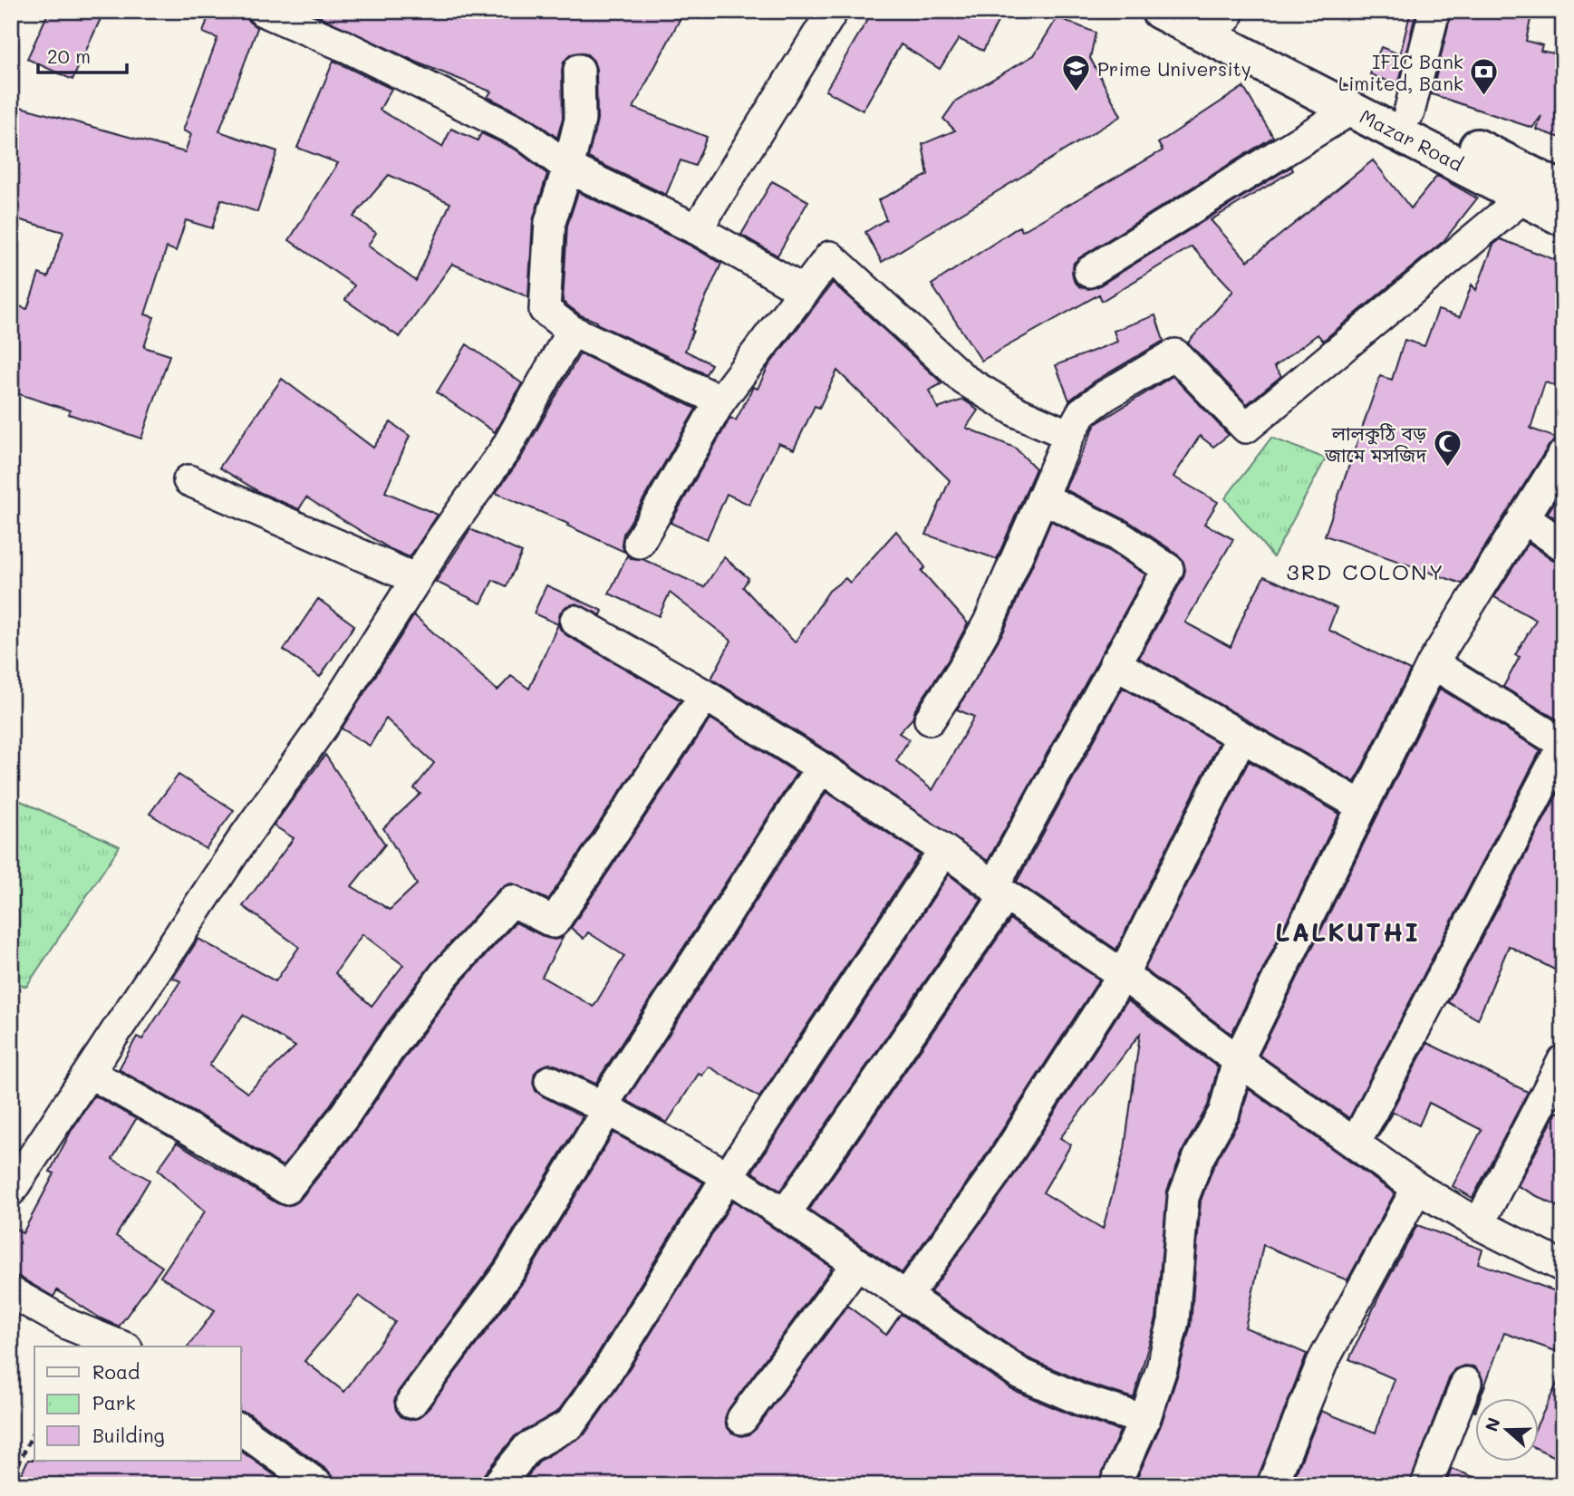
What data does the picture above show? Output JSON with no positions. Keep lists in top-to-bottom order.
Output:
{
  "streets": {
    "main road": ["Mazar Road"]
  },
  "districts": ["3RD COLONY", "LALKUTHI"],
  "places": {
    "school or university": ["Prime University"],
    "bank": ["IFIC Bank Limited, Bank"],
    "mosque": ["লালকুঠি বড় জামে মসজিদ"]
  },
  "legend": ["Road", "Park", "Building"],
  "scale_bar": "20 m",
  "north": "left"
}
